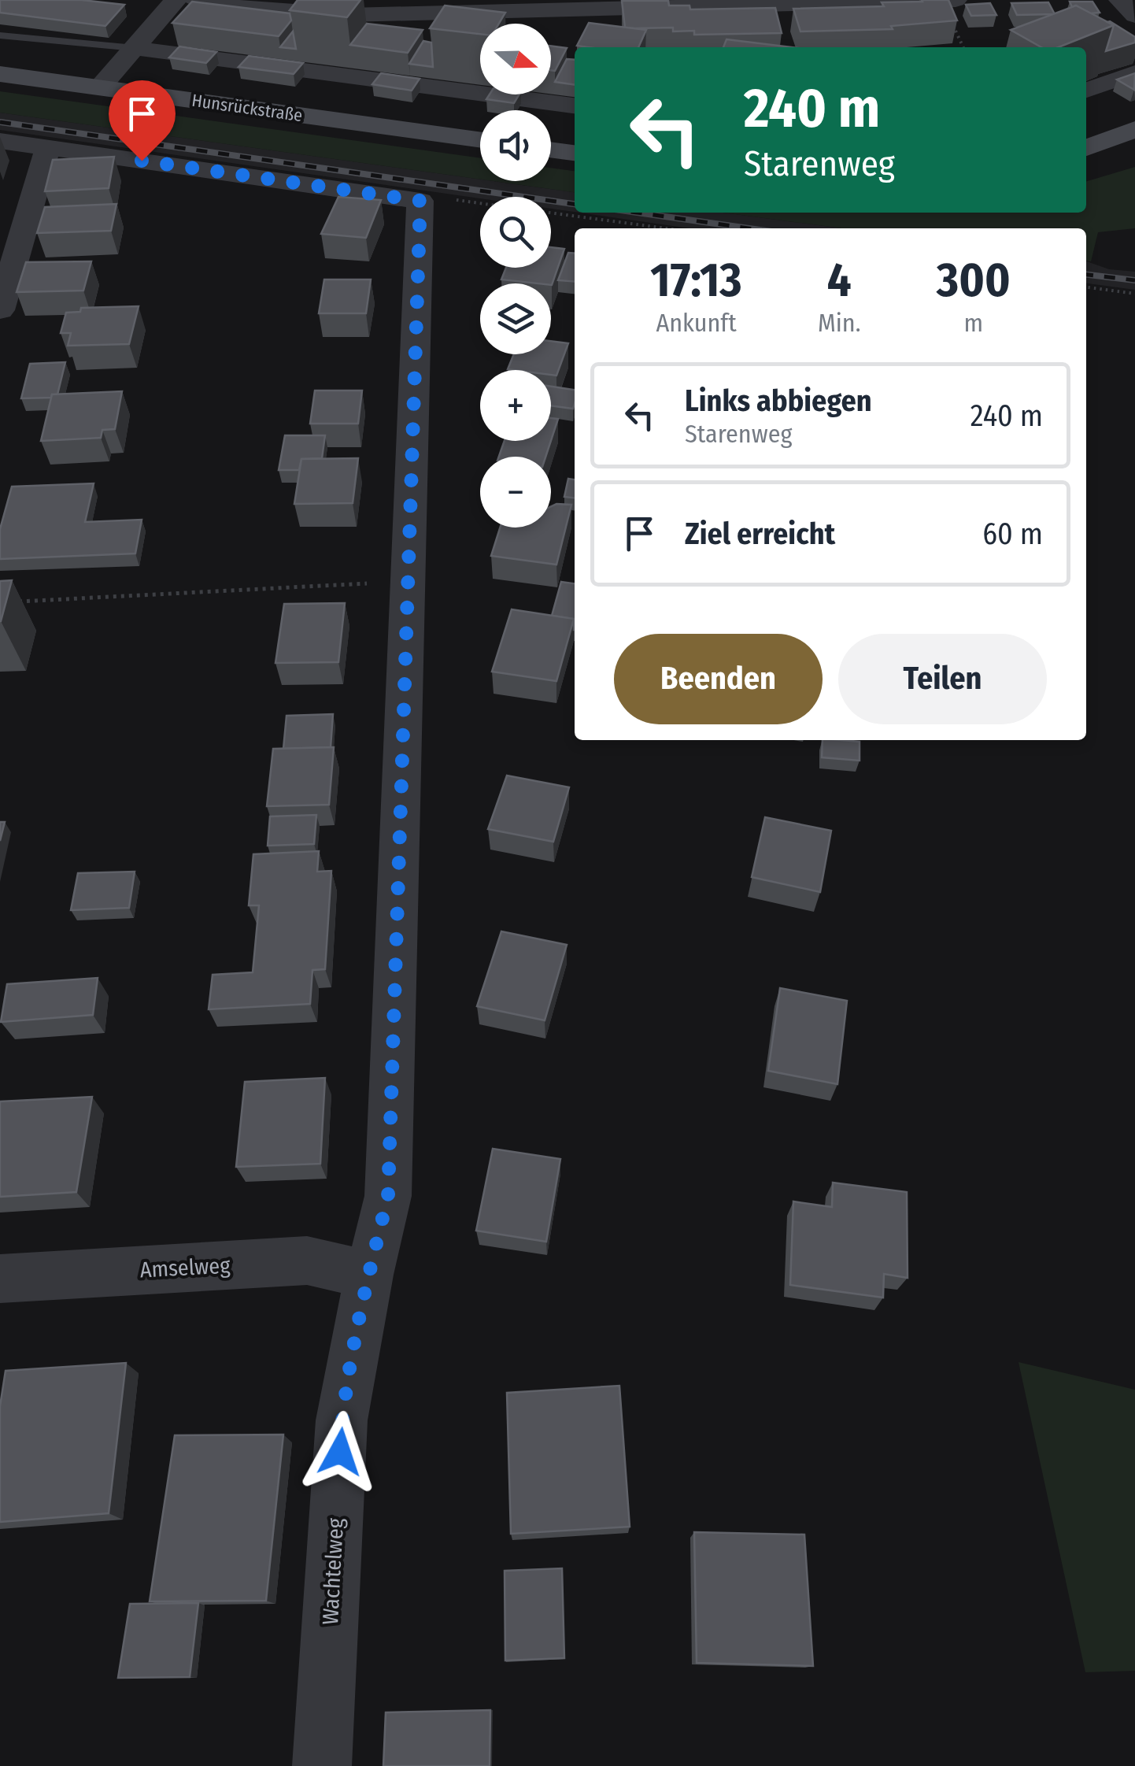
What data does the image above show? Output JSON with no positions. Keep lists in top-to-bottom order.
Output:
{
  "streets": {
    "main road": ["Hunsrückstraße"],
    "street": ["Amselweg", "Wachtelweg"]
  },
  "crossings": [
    ["Amselweg", "Wachtelweg"]
  ],
  "north": "right",
  "page": {
    "map_buttons": ["+", "−"],
    "turn": ["240 m", "Starenweg"],
    "eta": [
      "17:13",
      "Ankunft",
      "4",
      "Min.",
      "300",
      "m"
    ],
    "list": [
      {
        "name": "Links abbiegen",
        "note": "Starenweg",
        "value": "240 m"
      },
      {
        "name": "Ziel erreicht",
        "value": "60 m"
      }
    ],
    "buttons": ["Beenden", "Teilen"]
  }
}
